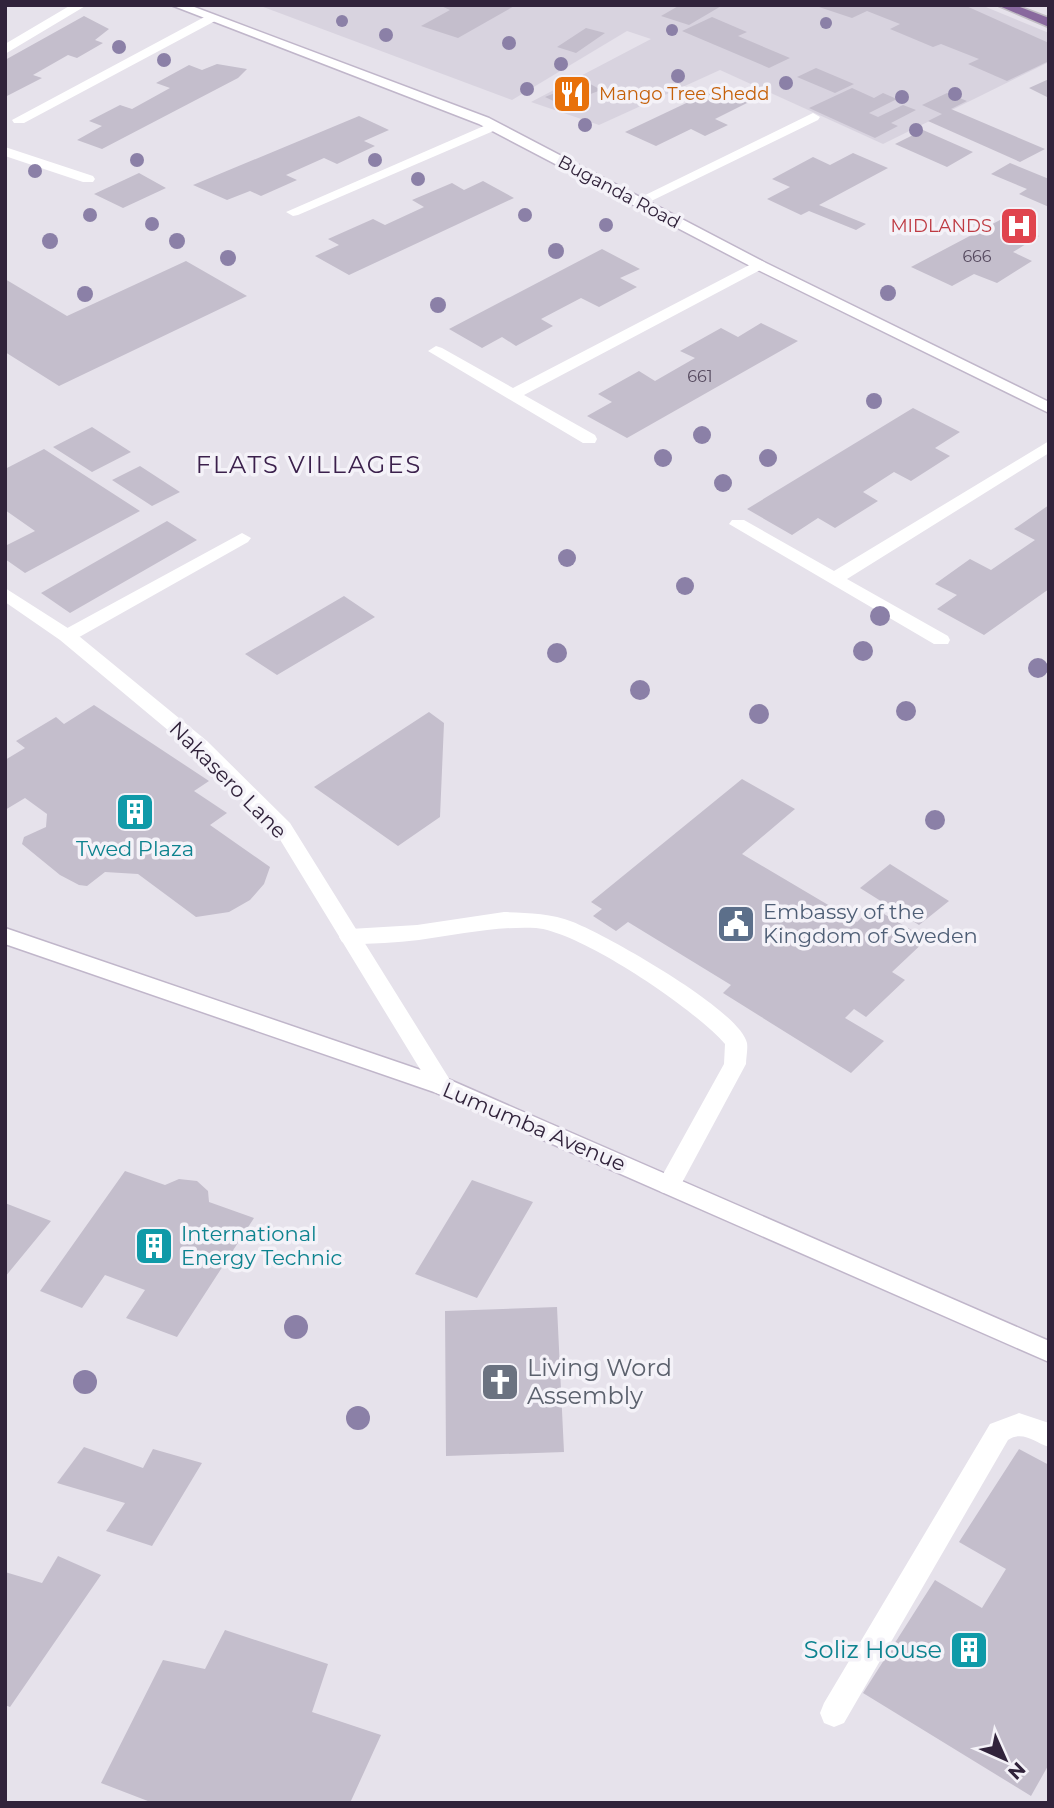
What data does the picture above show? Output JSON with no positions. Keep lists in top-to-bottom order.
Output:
{
  "streets": {
    "main road": ["Buganda Road", "Nakasero Lane", "Lumumba Avenue"]
  },
  "crossings": [
    ["Nakasero Lane", "Lumumba Avenue"]
  ],
  "districts": ["FLATS VILLAGES"],
  "places": {
    "restaurant": ["Mango Tree Shedd"],
    "hospital": ["MIDLANDS"],
    "building": ["Twed Plaza", "International Energy Technic", "Soliz House"],
    "public building": ["Embassy of the Kingdom of Sweden"],
    "church": ["Living Word Assembly"]
  },
  "house_numbers": ["666", "661"],
  "north": "bottom right"
}
